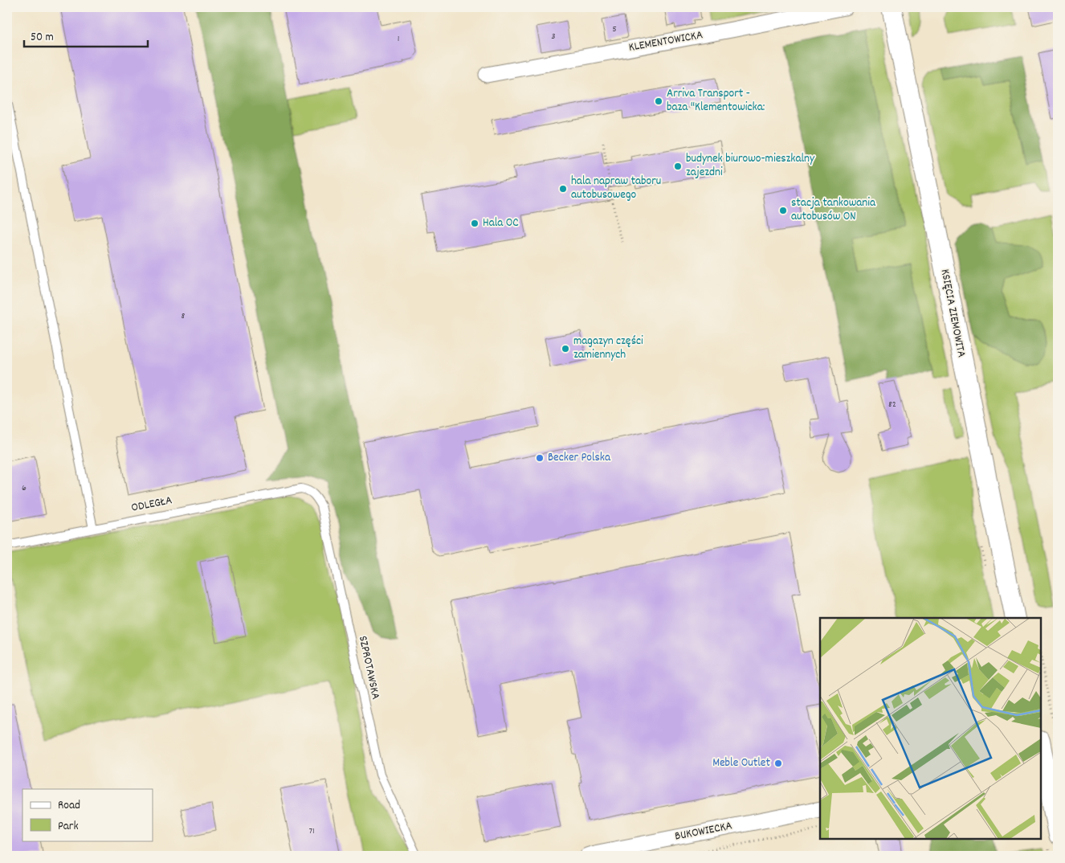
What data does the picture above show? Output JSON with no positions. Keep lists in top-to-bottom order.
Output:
{
  "streets": {
    "street": ["KLEMENTOWICKA", "KSIĘCIA ZIEMOWITA", "BUKOWIECKA"],
    "lane": ["ODLEGŁA", "SZPROTAWSKA"]
  },
  "crossings": [
    ["ODLEGŁA", "SZPROTAWSKA"]
  ],
  "places": [
    "Arriva Transport - baza \"Klementowicka:",
    "budynek biurowo-mieszkalny zajezdni",
    "hala napraw taboru autobusowego",
    "stacja tankowania autobusów ON",
    "Hala OC",
    "magazyn części zamiennych",
    "Becker Polska",
    "Meble Outlet"
  ],
  "house_numbers": [
    "5",
    "3",
    "1",
    "8",
    "82",
    "6",
    "71"
  ],
  "legend": ["Road", "Park"],
  "scale_bar": "50 m"
}
